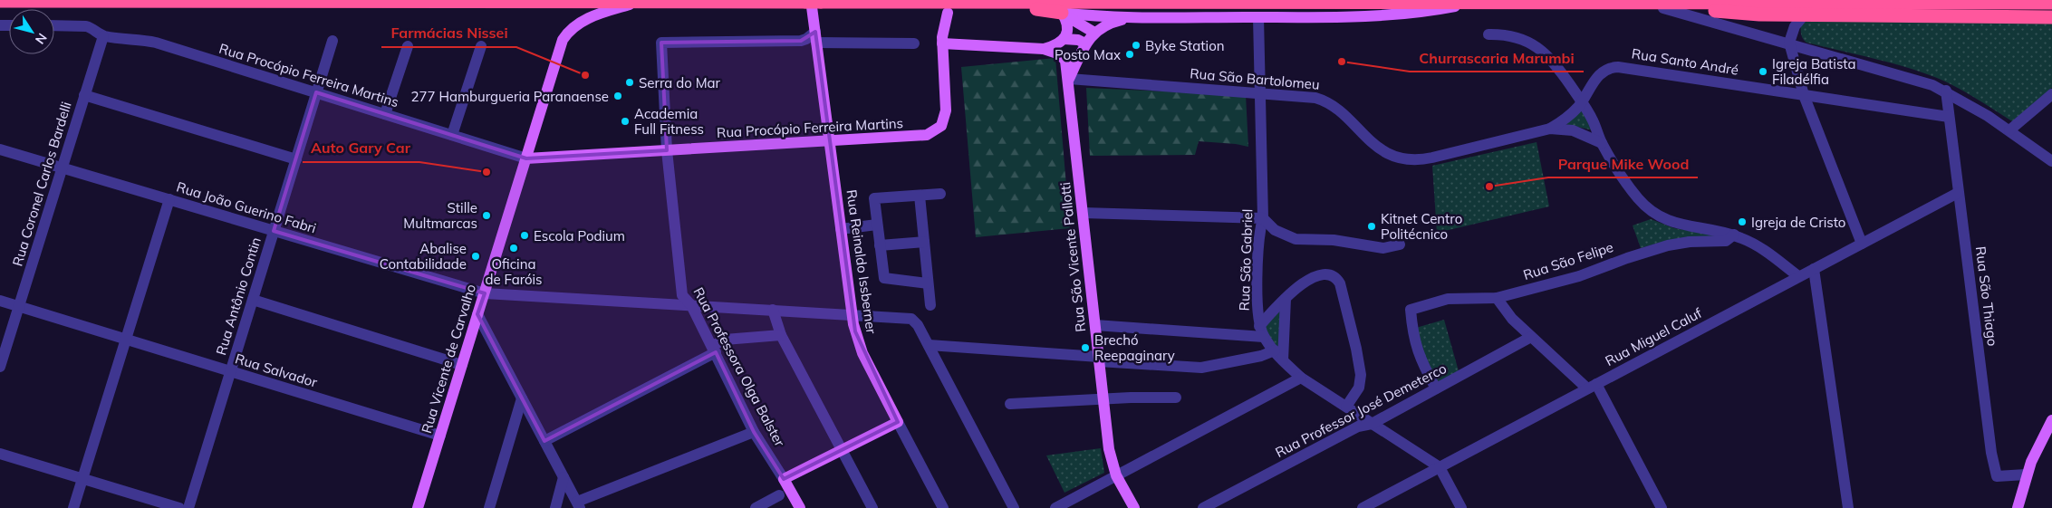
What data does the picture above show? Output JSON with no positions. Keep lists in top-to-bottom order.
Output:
{
  "streets": {
    "main road": [
      "Rua Procópio Ferreira Martins",
      "Rua São Vicente Pallotti",
      "Rua Reinaldo Issberner",
      "Rua Vicente de Carvalho",
      "Rua Professora Olga Balster"
    ],
    "street": [
      "Rua Santo André",
      "Rua São Bartolomeu",
      "Rua Coronel Carlos Bardelli",
      "Rua João Guerino Fabri",
      "Rua São Gabriel",
      "Rua São Felipe",
      "Rua Antônio Contin",
      "Rua São Thiago",
      "Rua Miguel Caluf",
      "Rua Salvador",
      "Rua Professor José Demeterco"
    ]
  },
  "crossings": [
    ["Rua Santo André", "Rua São Bartolomeu"],
    ["Rua Santo André", "Rua São Thiago"],
    ["Rua Procópio Ferreira Martins", "Rua Coronel Carlos Bardelli"],
    ["Rua Procópio Ferreira Martins", "Rua Reinaldo Issberner"],
    ["Rua Procópio Ferreira Martins", "Rua Antônio Contin"],
    ["Rua Procópio Ferreira Martins", "Rua Vicente de Carvalho"],
    ["Rua Procópio Ferreira Martins", "Rua Professora Olga Balster"],
    ["Rua São Bartolomeu", "Rua São Vicente Pallotti"],
    ["Rua São Bartolomeu", "Rua São Gabriel"],
    ["Rua Coronel Carlos Bardelli", "Rua João Guerino Fabri"],
    ["Rua Coronel Carlos Bardelli", "Rua Salvador"],
    ["Rua João Guerino Fabri", "Rua Reinaldo Issberner"],
    ["Rua João Guerino Fabri", "Rua Antônio Contin"],
    ["Rua João Guerino Fabri", "Rua Vicente de Carvalho"],
    ["Rua João Guerino Fabri", "Rua Professora Olga Balster"],
    ["Rua São Felipe", "Rua Professor José Demeterco"],
    ["Rua Reinaldo Issberner", "Rua Professora Olga Balster"],
    ["Rua Antônio Contin", "Rua Salvador"],
    ["Rua São Thiago", "Rua Miguel Caluf"],
    ["Rua Vicente de Carvalho", "Rua Salvador"]
  ],
  "places": [
    "Byke Station",
    "Posto Max",
    "Churrascaria Marumbi",
    "Igreja Batista Filadélfia",
    "Farmácias Nissei",
    "Serra do Mar",
    "277 Hamburgueria Paranaense",
    "Academia Full Fitness",
    "Auto Gary Car",
    "Parque Mike Wood",
    "Stille Multmarcas",
    "Igreja de Cristo",
    "Kitnet Centro Politécnico",
    "Escola Podium",
    "Oficina de Faróis",
    "Abalise Contabilidade",
    "Brechó Reepaginary"
  ],
  "north": "bottom right"
}
